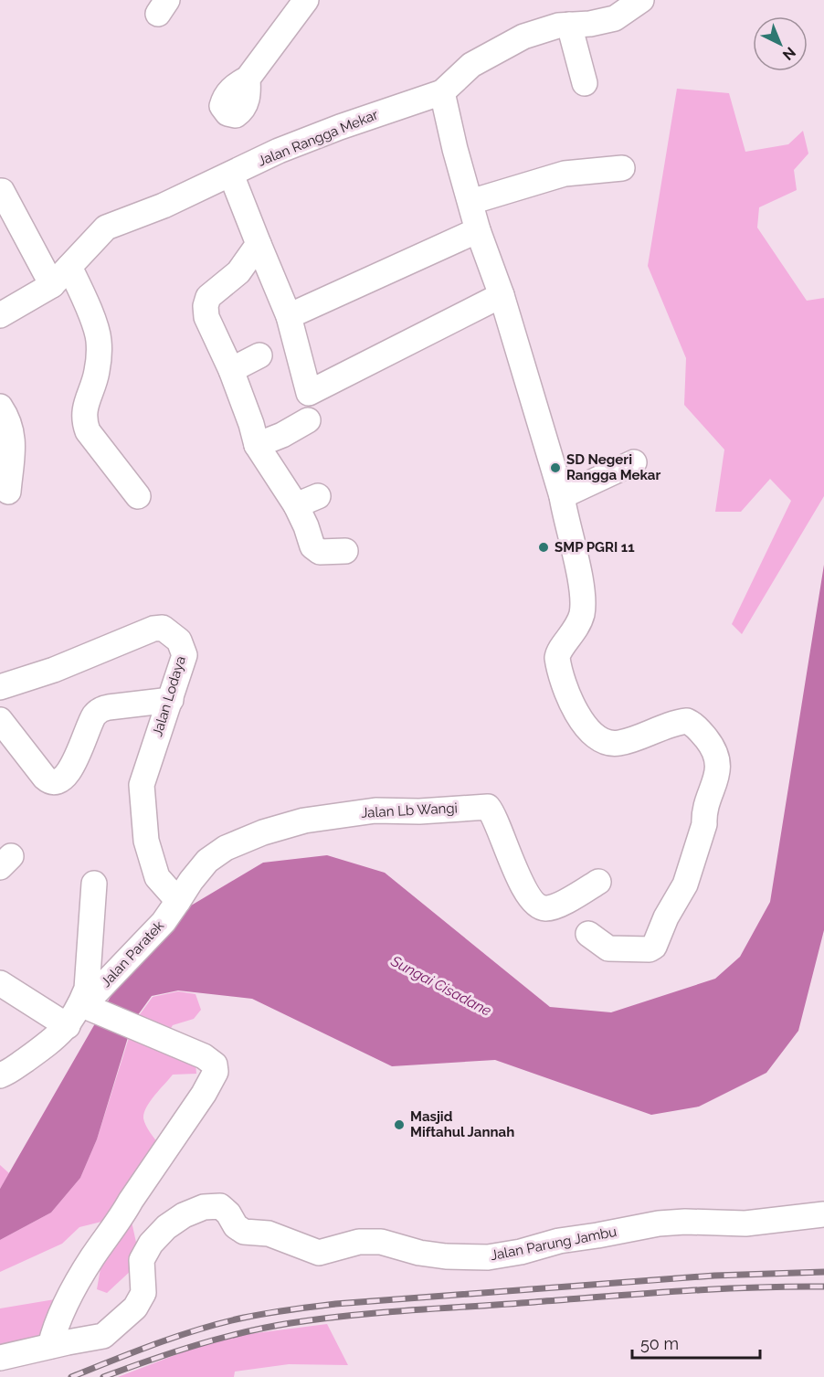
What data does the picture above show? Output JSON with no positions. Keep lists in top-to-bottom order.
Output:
{
  "streets": {
    "street": [
      "Jalan Rangga Mekar",
      "Jalan Lodaya",
      "Jalan Lb Wangi",
      "Jalan Paratek",
      "Jalan Parung Jambu"
    ]
  },
  "crossings": [
    ["Jalan Lodaya", "Jalan Lb Wangi"],
    ["Jalan Lodaya", "Jalan Paratek"],
    ["Jalan Lb Wangi", "Jalan Paratek"]
  ],
  "water": ["Sungai Cisadane"],
  "places": ["SD Negeri Rangga Mekar", "SMP PGRI 11", "Masjid Miftahul Jannah"],
  "scale_bar": "50 m",
  "north": "bottom right"
}
